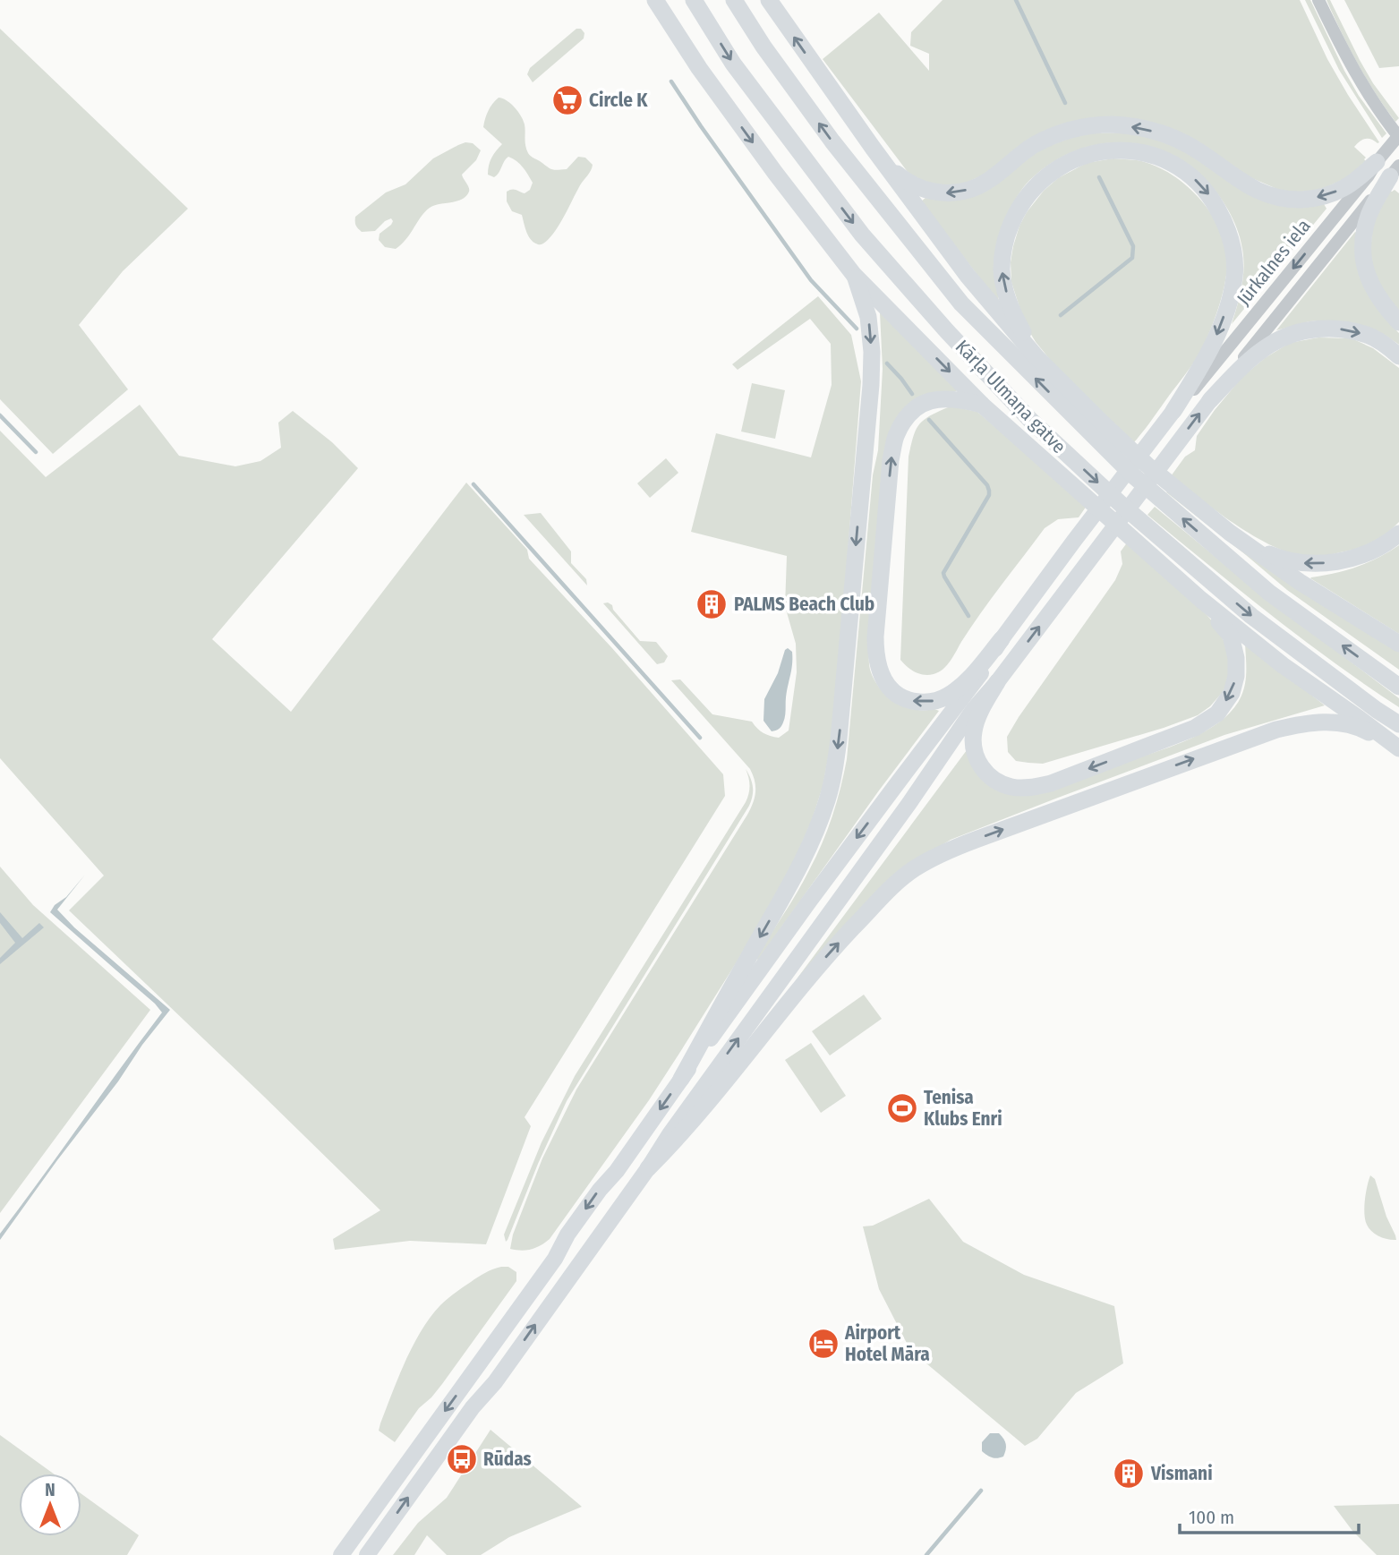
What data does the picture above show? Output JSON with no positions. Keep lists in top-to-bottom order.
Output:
{
  "streets": {
    "highway": ["Kārļa Ulmaņa gatve"],
    "street": ["Jūrkalnes iela"]
  },
  "places": {
    "supermarket": ["Circle K"],
    "building": ["PALMS Beach Club", "Vismani"],
    "sports": ["Tenisa Klubs Enri"],
    "hotel": ["Airport Hotel Māra"],
    "bus stop": ["Rūdas"]
  },
  "scale_bar": "100 m",
  "north": "top"
}
